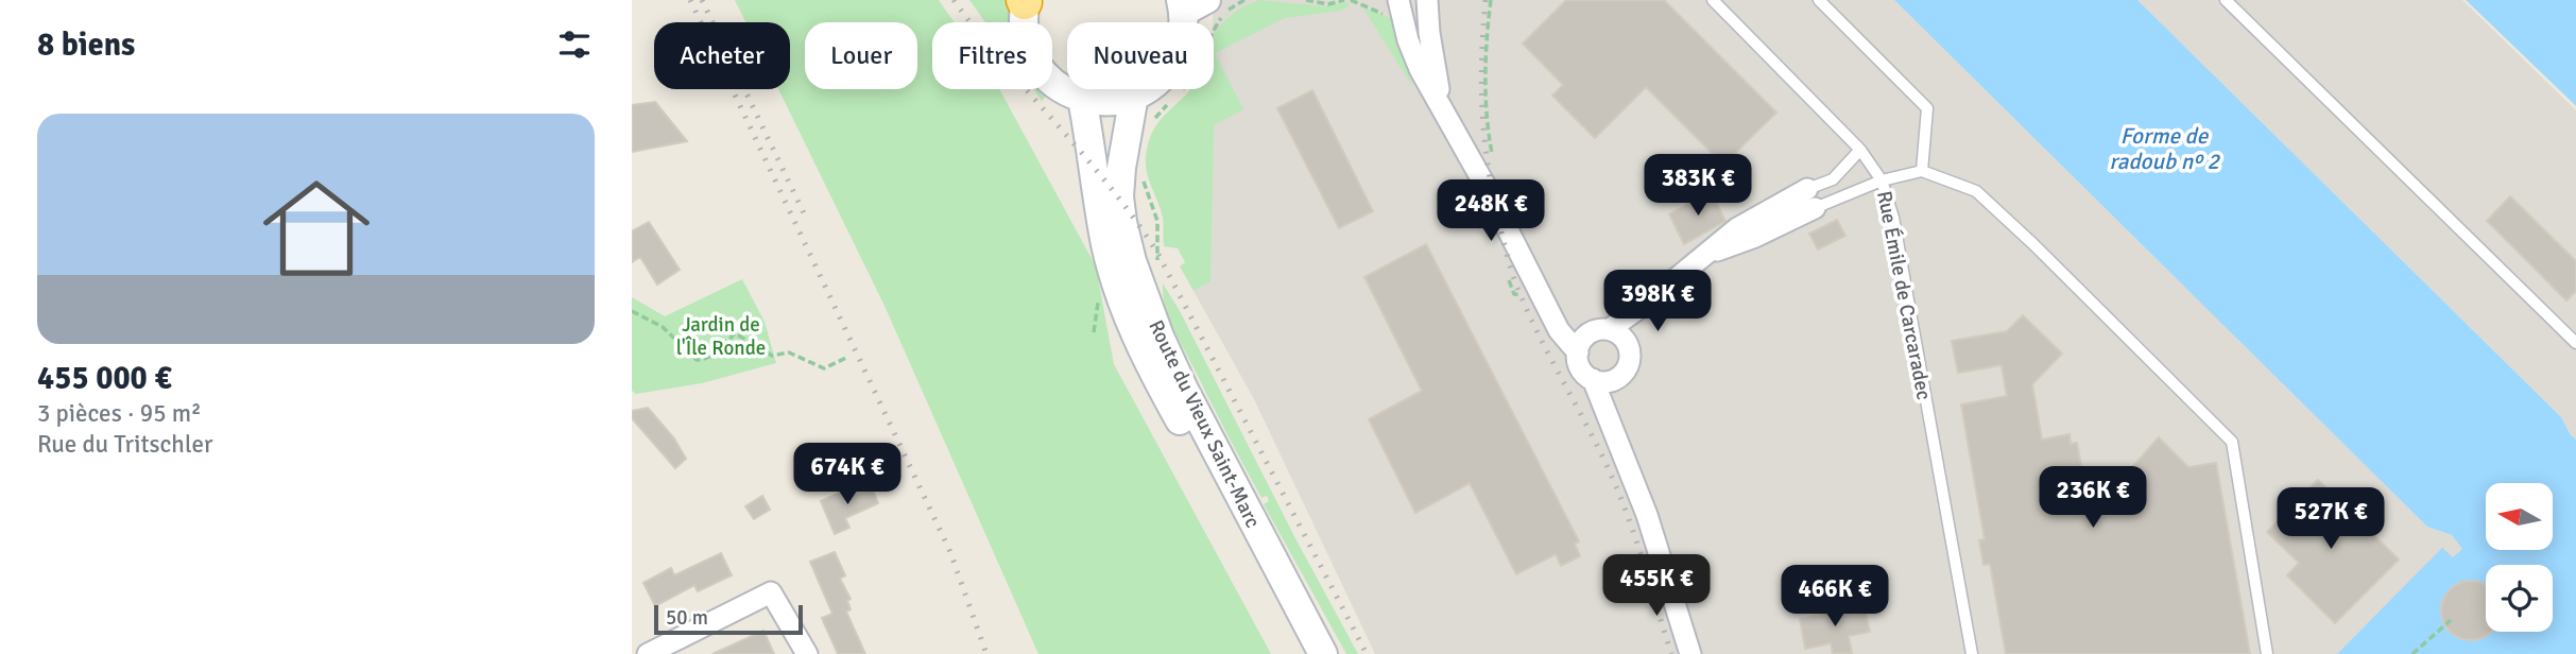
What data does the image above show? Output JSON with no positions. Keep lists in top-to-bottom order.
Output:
{
  "streets": {
    "main road": ["Route du Vieux Saint-Marc"],
    "lane": ["Rue Émile de Carcaradec"]
  },
  "water": ["Forme de radoub nº 2"],
  "parks": ["Jardin de l'Île Ronde"],
  "scale_bar": "50 m",
  "north": "left",
  "page": {
    "heading": "8 biens",
    "chip": [
      "Acheter",
      "Louer",
      "Filtres",
      "Nouveau"
    ],
    "list": [
      {
        "name": "455 000 €",
        "note": "3 pièces · 95 m² · Rue du Tritschler"
      }
    ],
    "price": [
      "383K €",
      "248K €",
      "398K €",
      "674K €",
      "236K €",
      "527K €",
      "455K €",
      "466K €"
    ],
    "scale": "50 m"
  }
}
